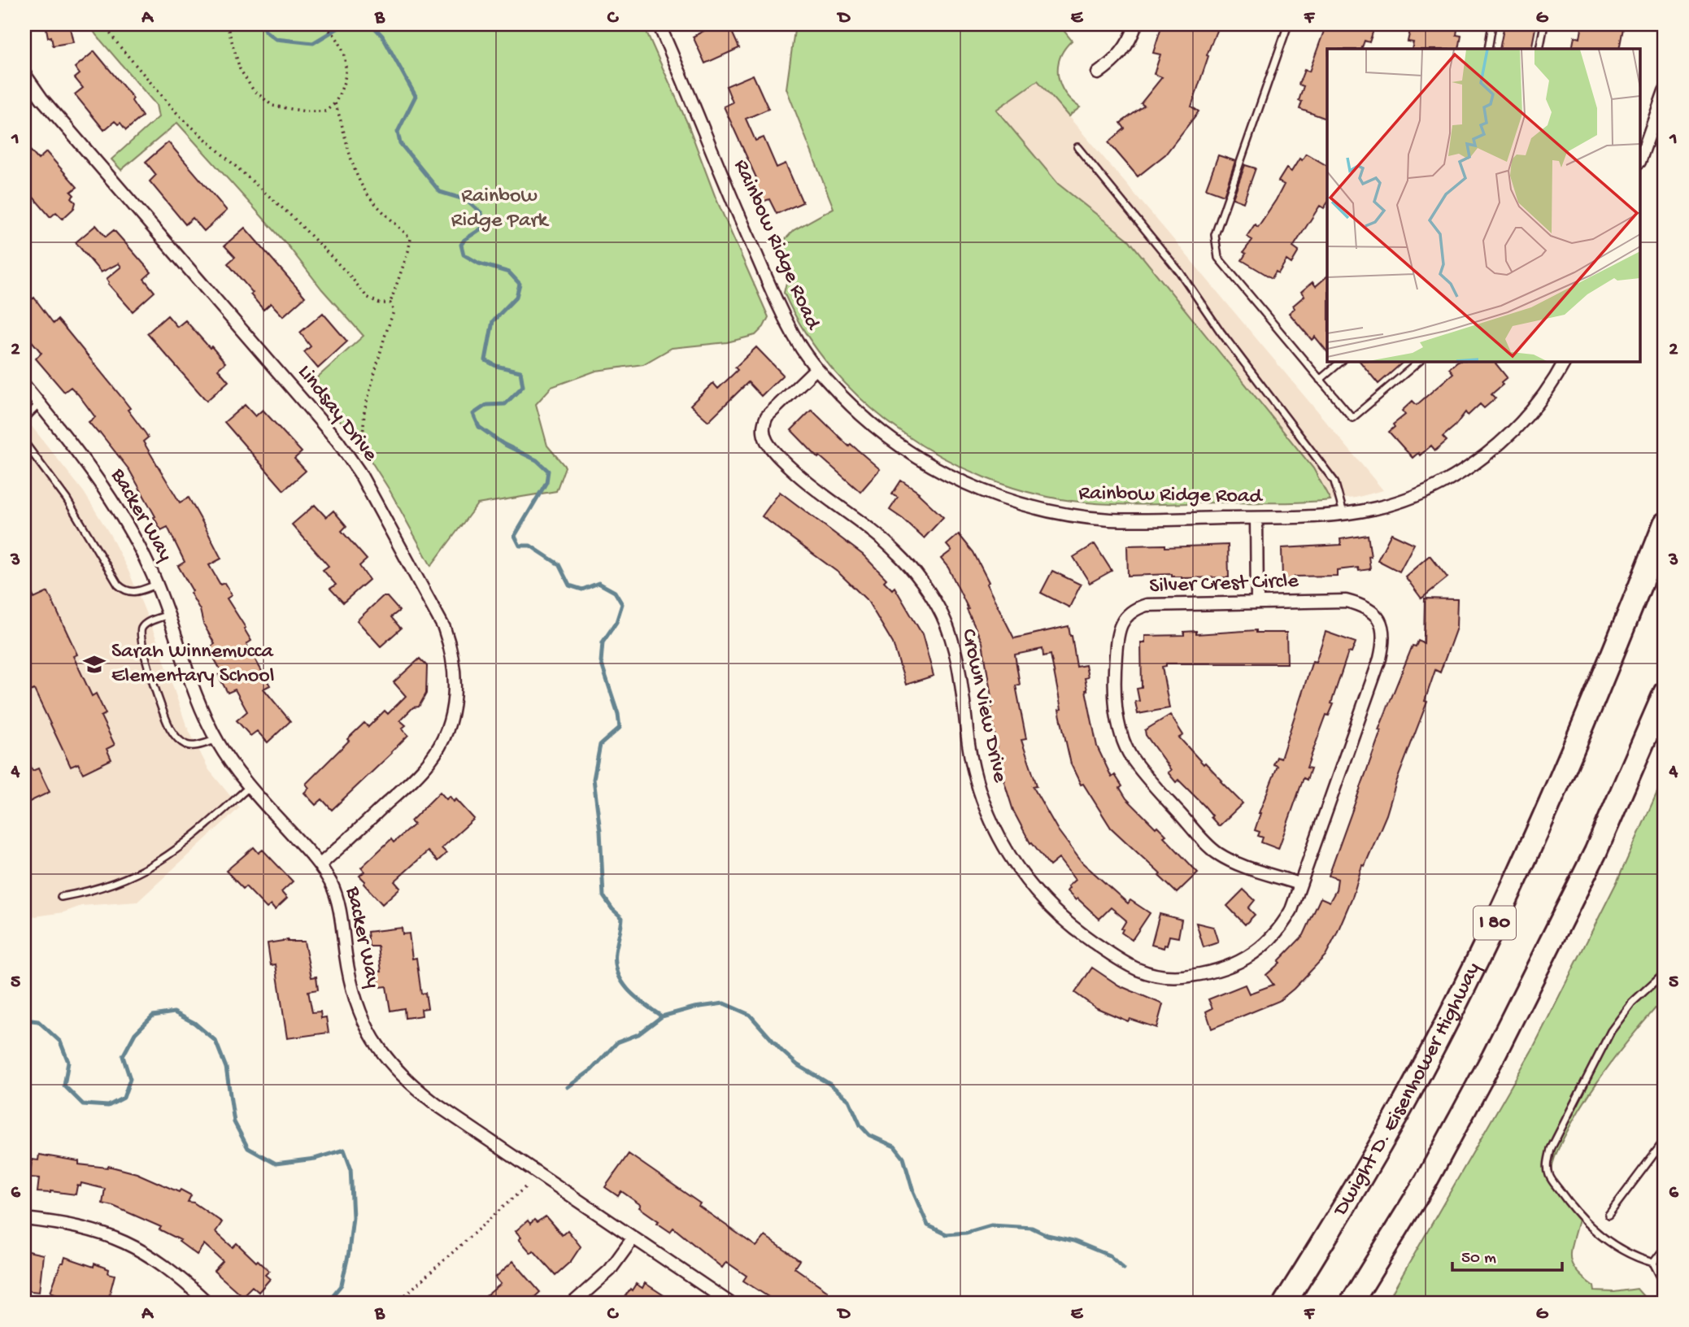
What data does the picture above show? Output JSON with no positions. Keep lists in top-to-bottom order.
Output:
{
  "streets": {
    "highway": ["I 80", "Dwight D. Eisenhower Highway"],
    "street": [
      "Rainbow Ridge Road",
      "Lindsay Drive",
      "Backer Way",
      "Silver Crest Circle",
      "Crown View Drive"
    ]
  },
  "crossings": [
    ["Rainbow Ridge Road", "Crown View Drive"],
    ["Lindsay Drive", "Backer Way"],
    ["Silver Crest Circle", "Crown View Drive"]
  ],
  "parks": ["Rainbow Ridge Park"],
  "places": {
    "school or university": ["Sarah Winnemucca Elementary School"]
  },
  "scale_bar": "50 m",
  "grid": {
    "columns": [
      "A",
      "B",
      "C",
      "D",
      "E",
      "F",
      "G"
    ],
    "rows": [
      "1",
      "2",
      "3",
      "4",
      "5",
      "6"
    ]
  }
}
